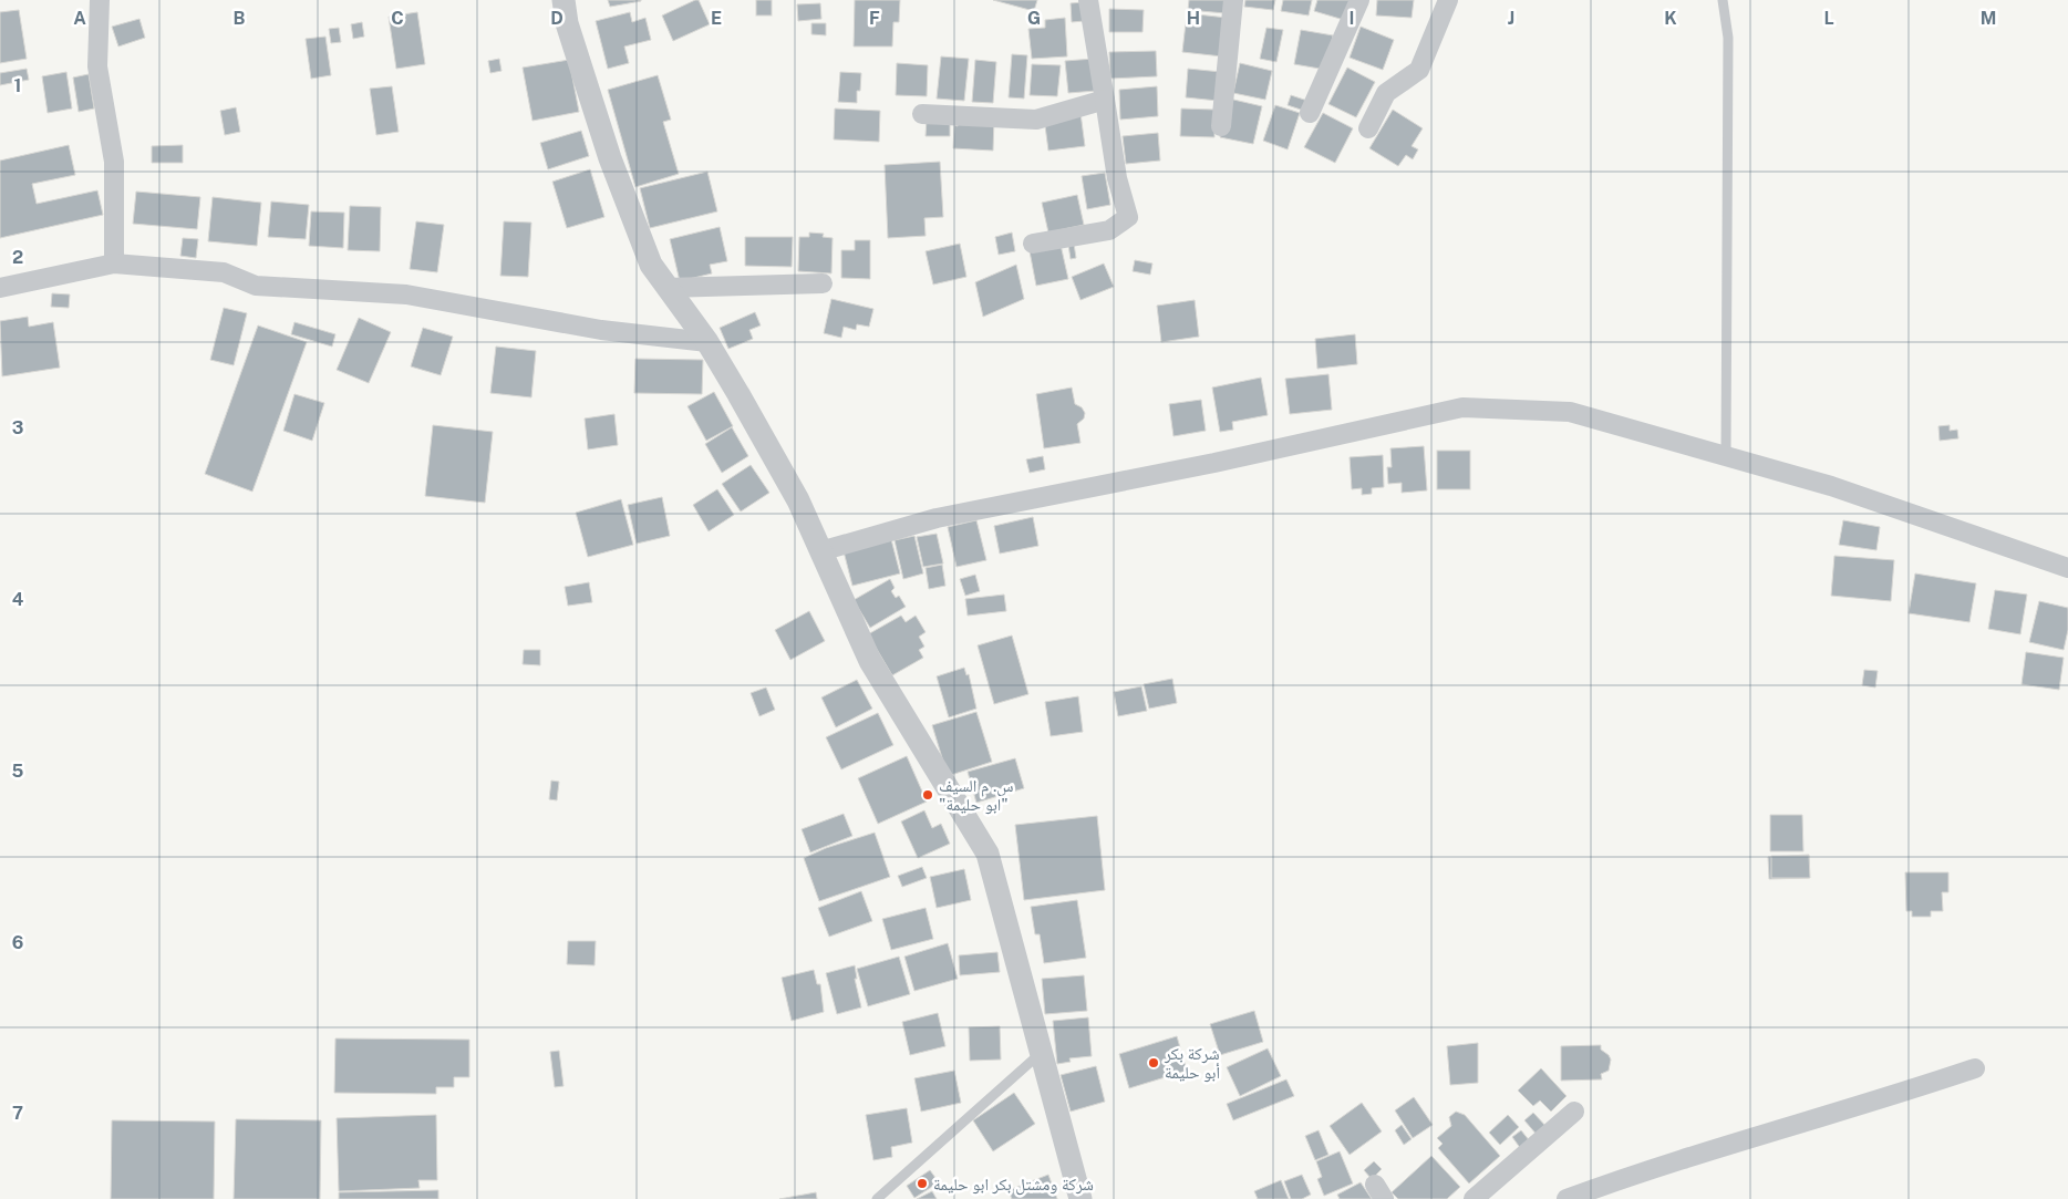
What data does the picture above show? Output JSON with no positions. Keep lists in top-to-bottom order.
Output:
{
  "places": ["س. م السيف \"ابو حليمة\"", "شركة بكر أبو حليمة", "شركة ومشتل بكر ابو حليمة"],
  "grid": {
    "columns": [
      "A",
      "B",
      "C",
      "D",
      "E",
      "F",
      "G",
      "H",
      "I",
      "J",
      "K",
      "L",
      "M"
    ],
    "rows": [
      "1",
      "2",
      "3",
      "4",
      "5",
      "6",
      "7"
    ]
  }
}
